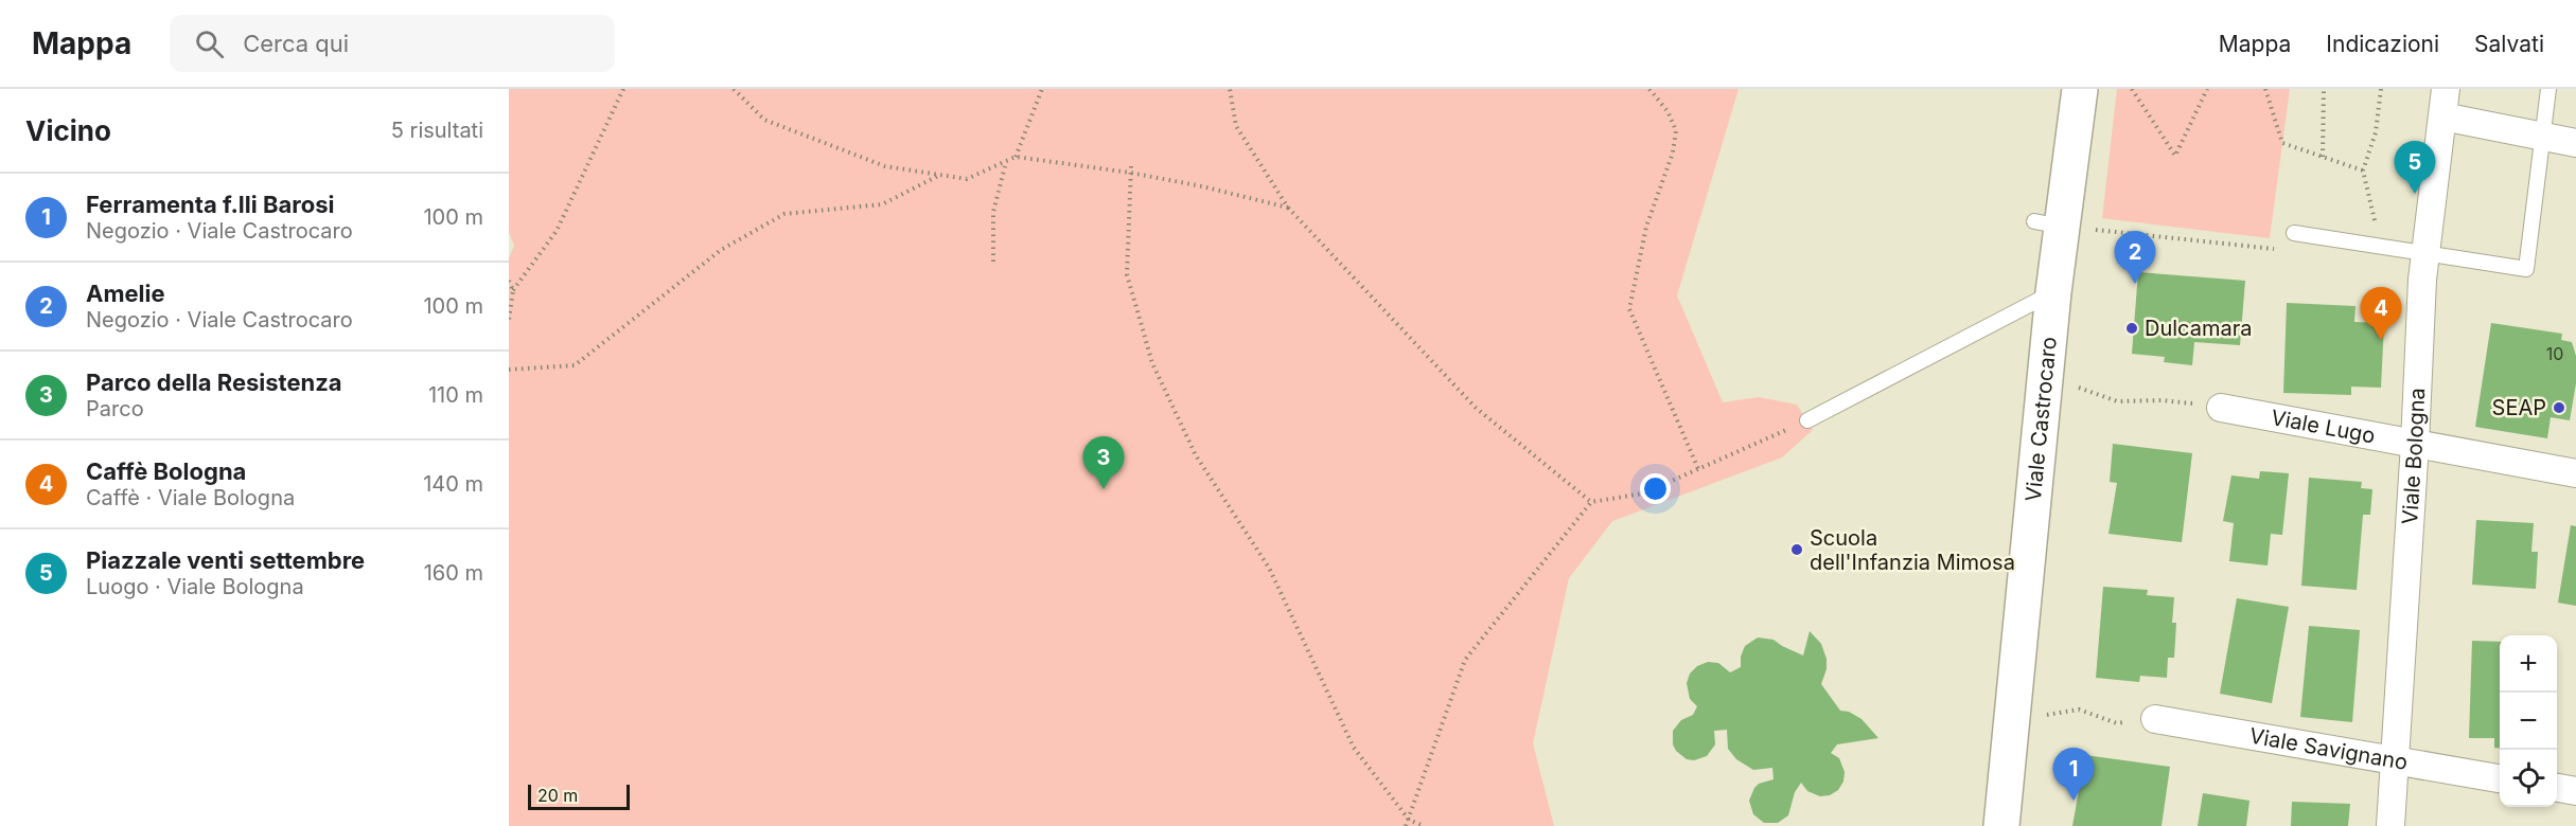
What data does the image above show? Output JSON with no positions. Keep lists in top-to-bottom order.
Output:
{
  "streets": {
    "street": [
      "Viale Castrocaro",
      "Viale Lugo",
      "Viale Bologna",
      "Viale Savignano"
    ]
  },
  "crossings": [
    ["Viale Lugo", "Viale Bologna"],
    ["Viale Bologna", "Viale Savignano"]
  ],
  "places": ["Dulcamara", "SEAP", "Scuola dell'Infanzia Mimosa"],
  "house_numbers": ["10"],
  "scale_bar": "20 m",
  "page": {
    "header": "Mappa",
    "search": "Cerca qui",
    "nav": ["Mappa", "Indicazioni", "Salvati"],
    "heading": ["Vicino", "5 risultati"],
    "pins": [
      "5",
      "2",
      "4",
      "3",
      "1"
    ],
    "list": [
      {
        "mark": "1",
        "name": "Ferramenta f.lli Barosi",
        "note": "Negozio · Viale Castrocaro",
        "value": "100 m"
      },
      {
        "mark": "2",
        "name": "Amelie",
        "note": "Negozio · Viale Castrocaro",
        "value": "100 m"
      },
      {
        "mark": "3",
        "name": "Parco della Resistenza",
        "note": "Parco",
        "value": "110 m"
      },
      {
        "mark": "4",
        "name": "Caffè Bologna",
        "note": "Caffè · Viale Bologna",
        "value": "140 m"
      },
      {
        "mark": "5",
        "name": "Piazzale venti settembre",
        "note": "Luogo · Viale Bologna",
        "value": "160 m"
      }
    ],
    "map_buttons": ["+", "−"],
    "scale": "20 m"
  }
}
